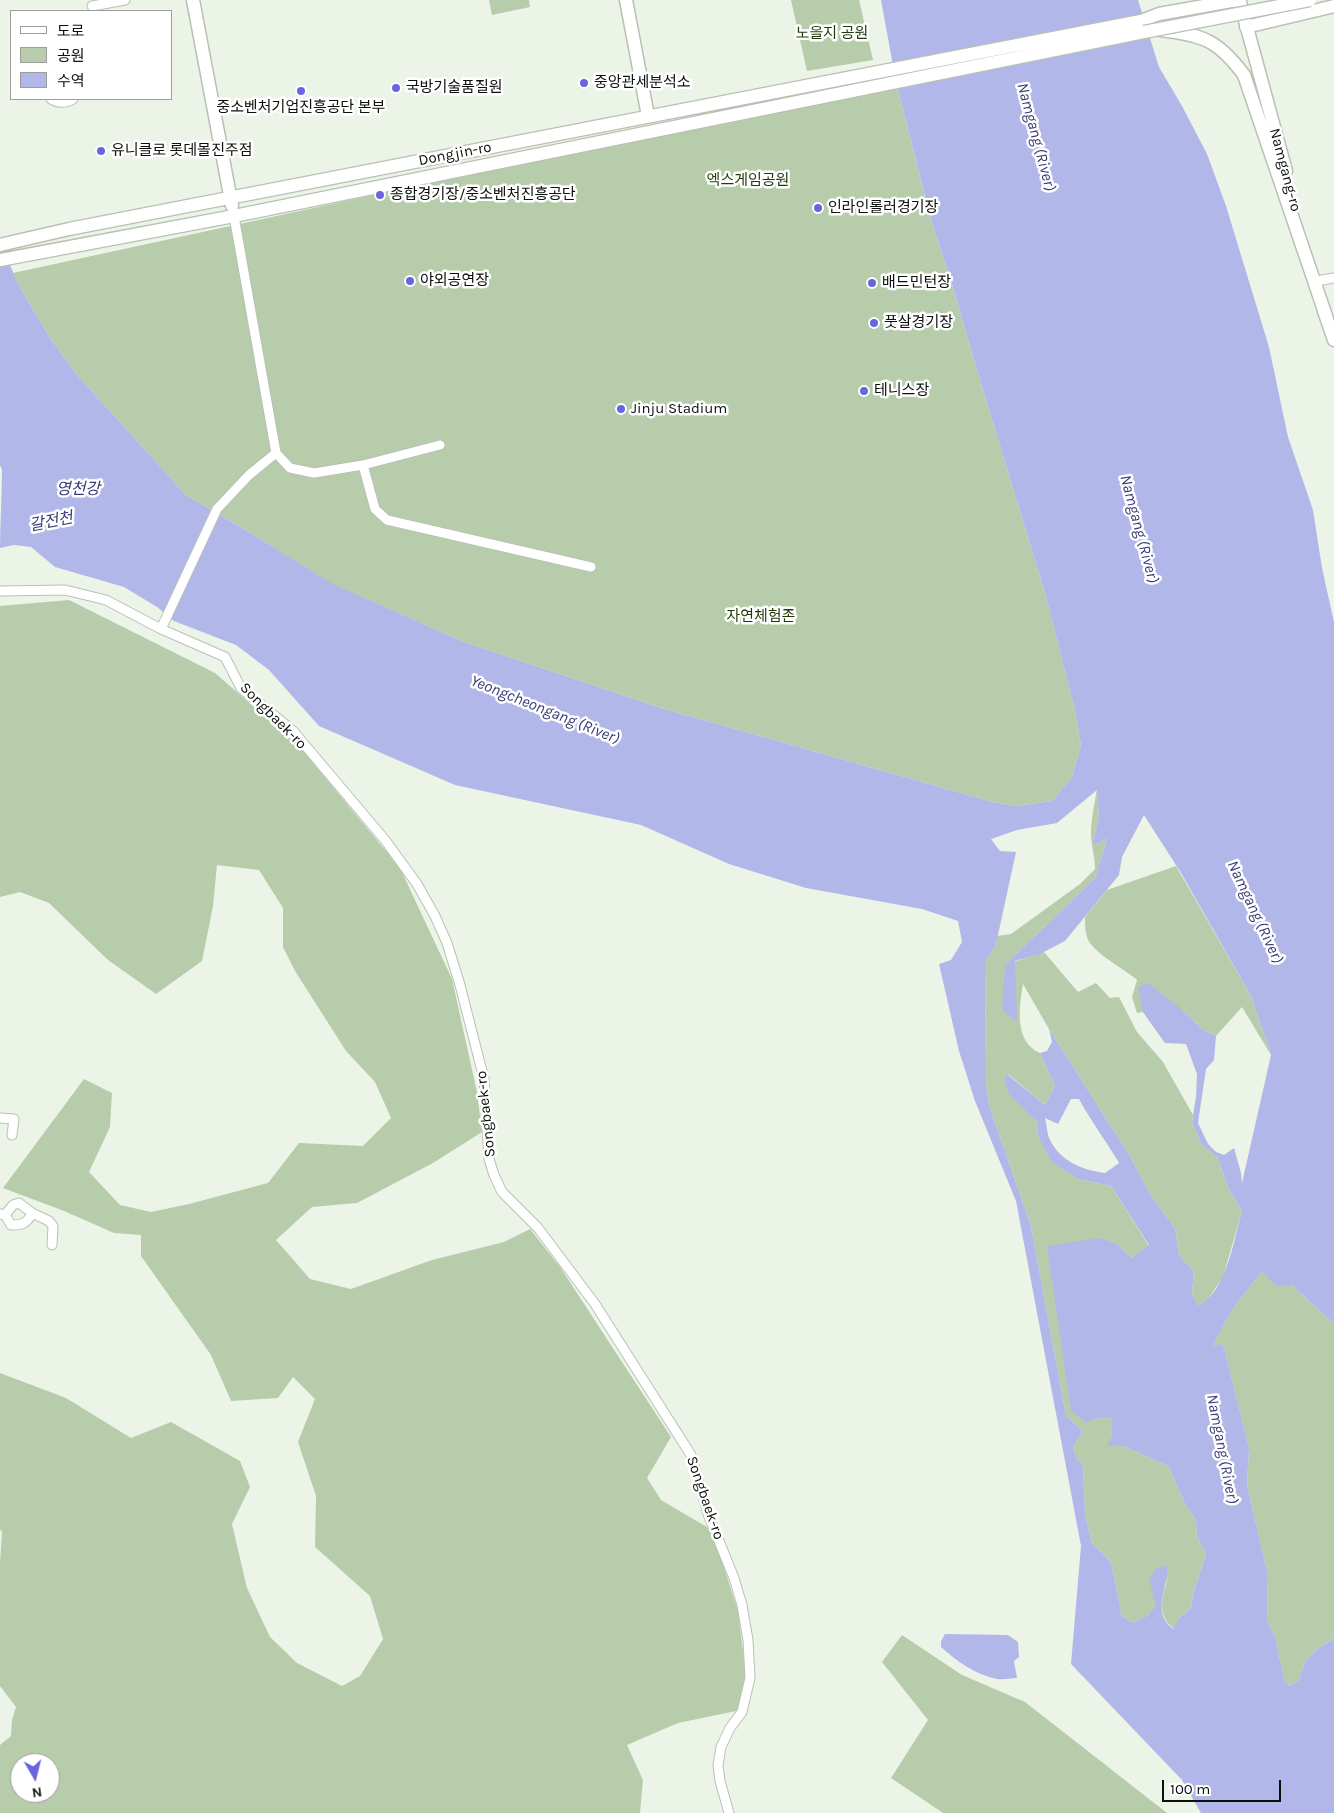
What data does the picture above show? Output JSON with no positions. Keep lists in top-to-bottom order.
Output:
{
  "streets": {
    "street": ["Dongjin-ro", "Namgang-ro", "Songbaek-ro"]
  },
  "water": [
    "Namgang (River)",
    "영천강",
    "갈전천",
    "Yeongcheongang (River)"
  ],
  "parks": ["노을지 공원", "엑스게임공원", "자연체험존"],
  "places": [
    "중앙관세분석소",
    "국방기술품질원",
    "중소벤처기업진흥공단 본부",
    "유니클로 롯데몰진주점",
    "종합경기장/중소벤처진흥공단",
    "인라인롤러경기장",
    "야외공연장",
    "배드민턴장",
    "풋살경기장",
    "테니스장",
    "Jinju Stadium"
  ],
  "legend": ["도로", "공원", "수역"],
  "scale_bar": "100 m",
  "north": "bottom"
}
